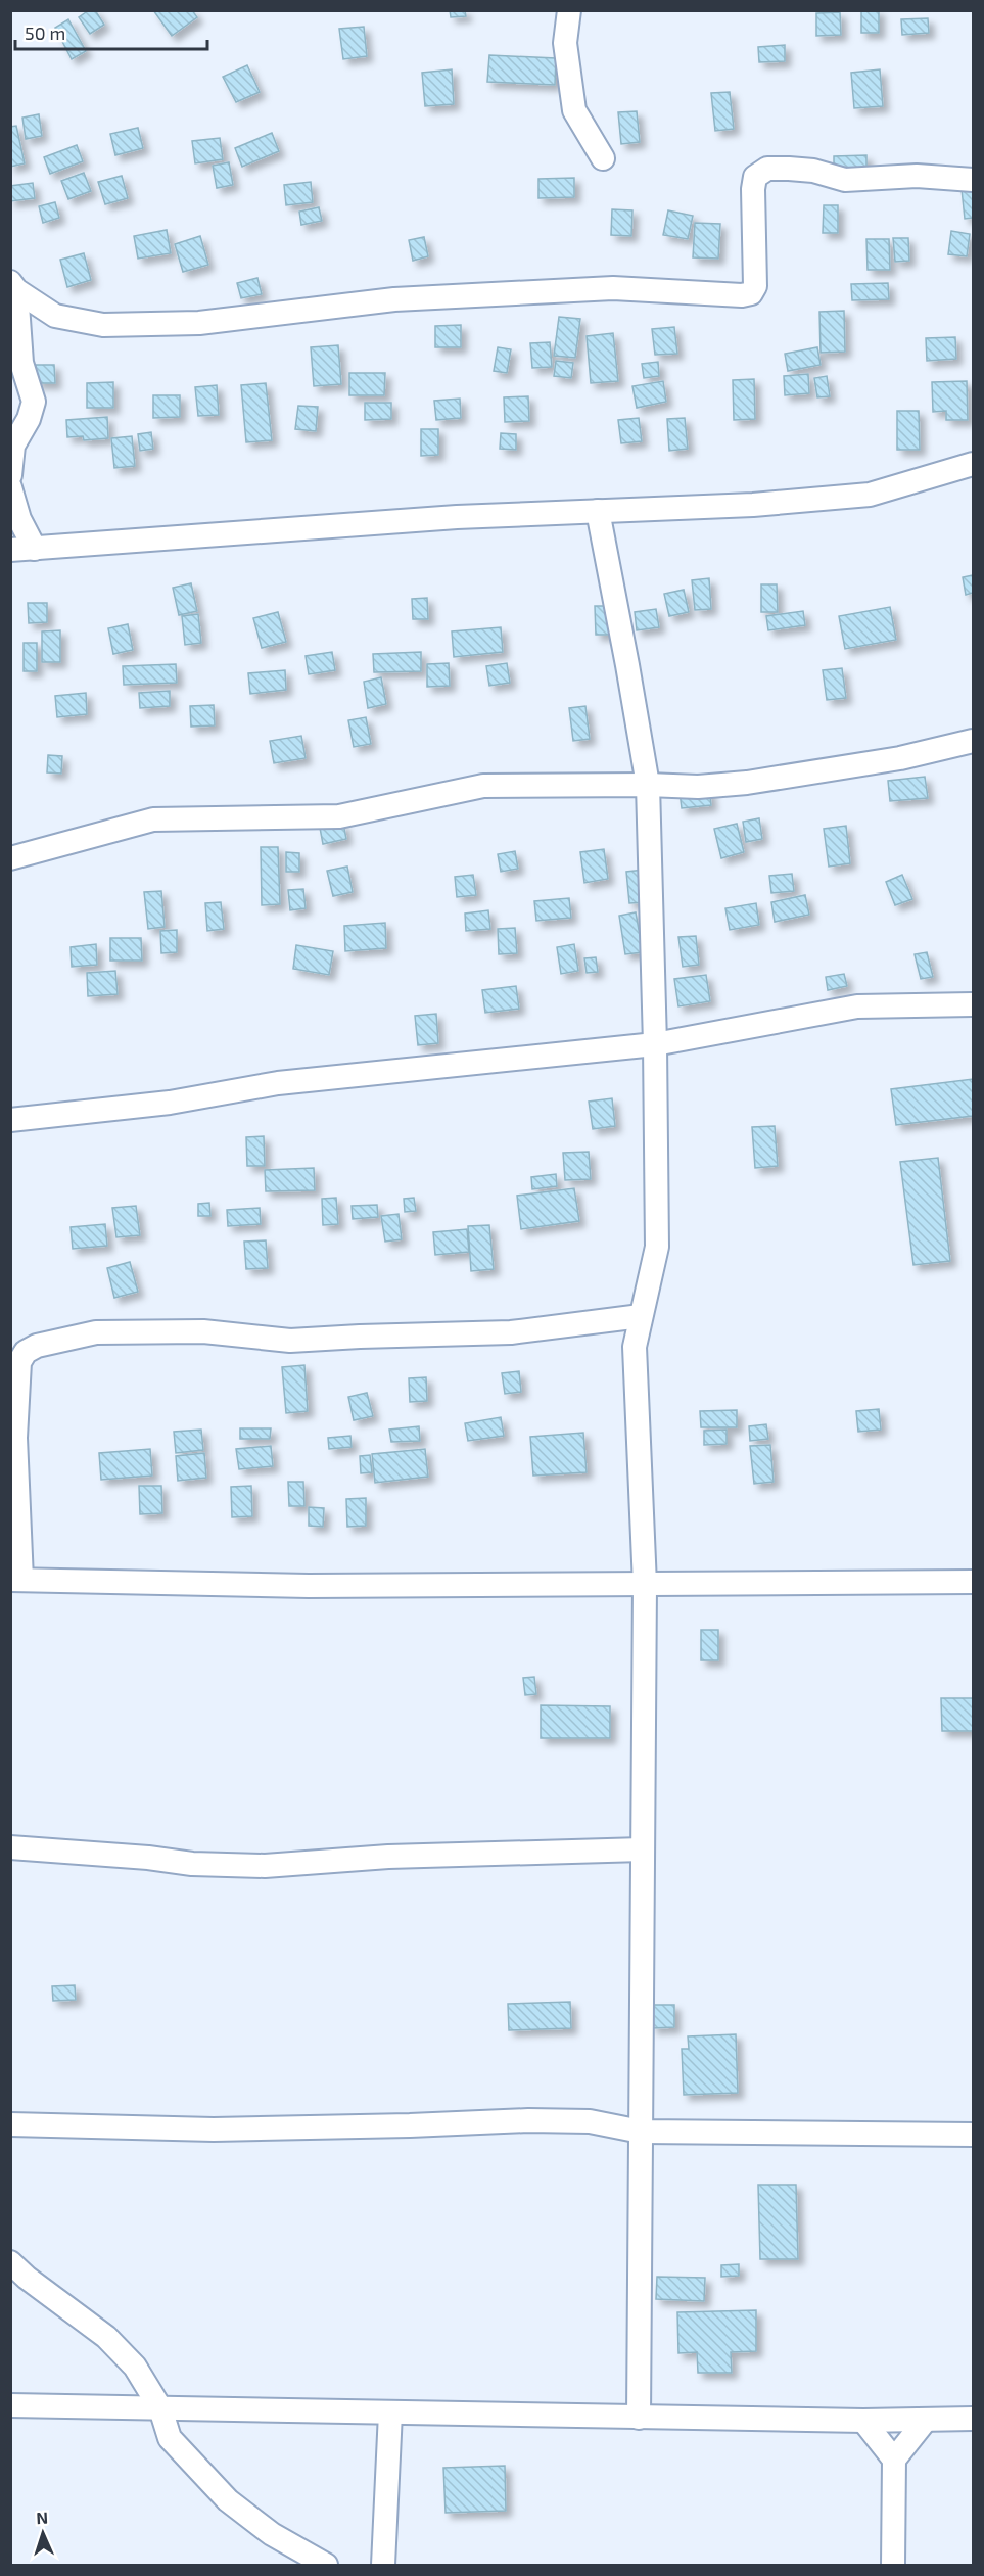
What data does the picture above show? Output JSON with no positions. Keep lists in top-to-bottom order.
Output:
{
  "scale_bar": "50 m",
  "north": "top"
}
